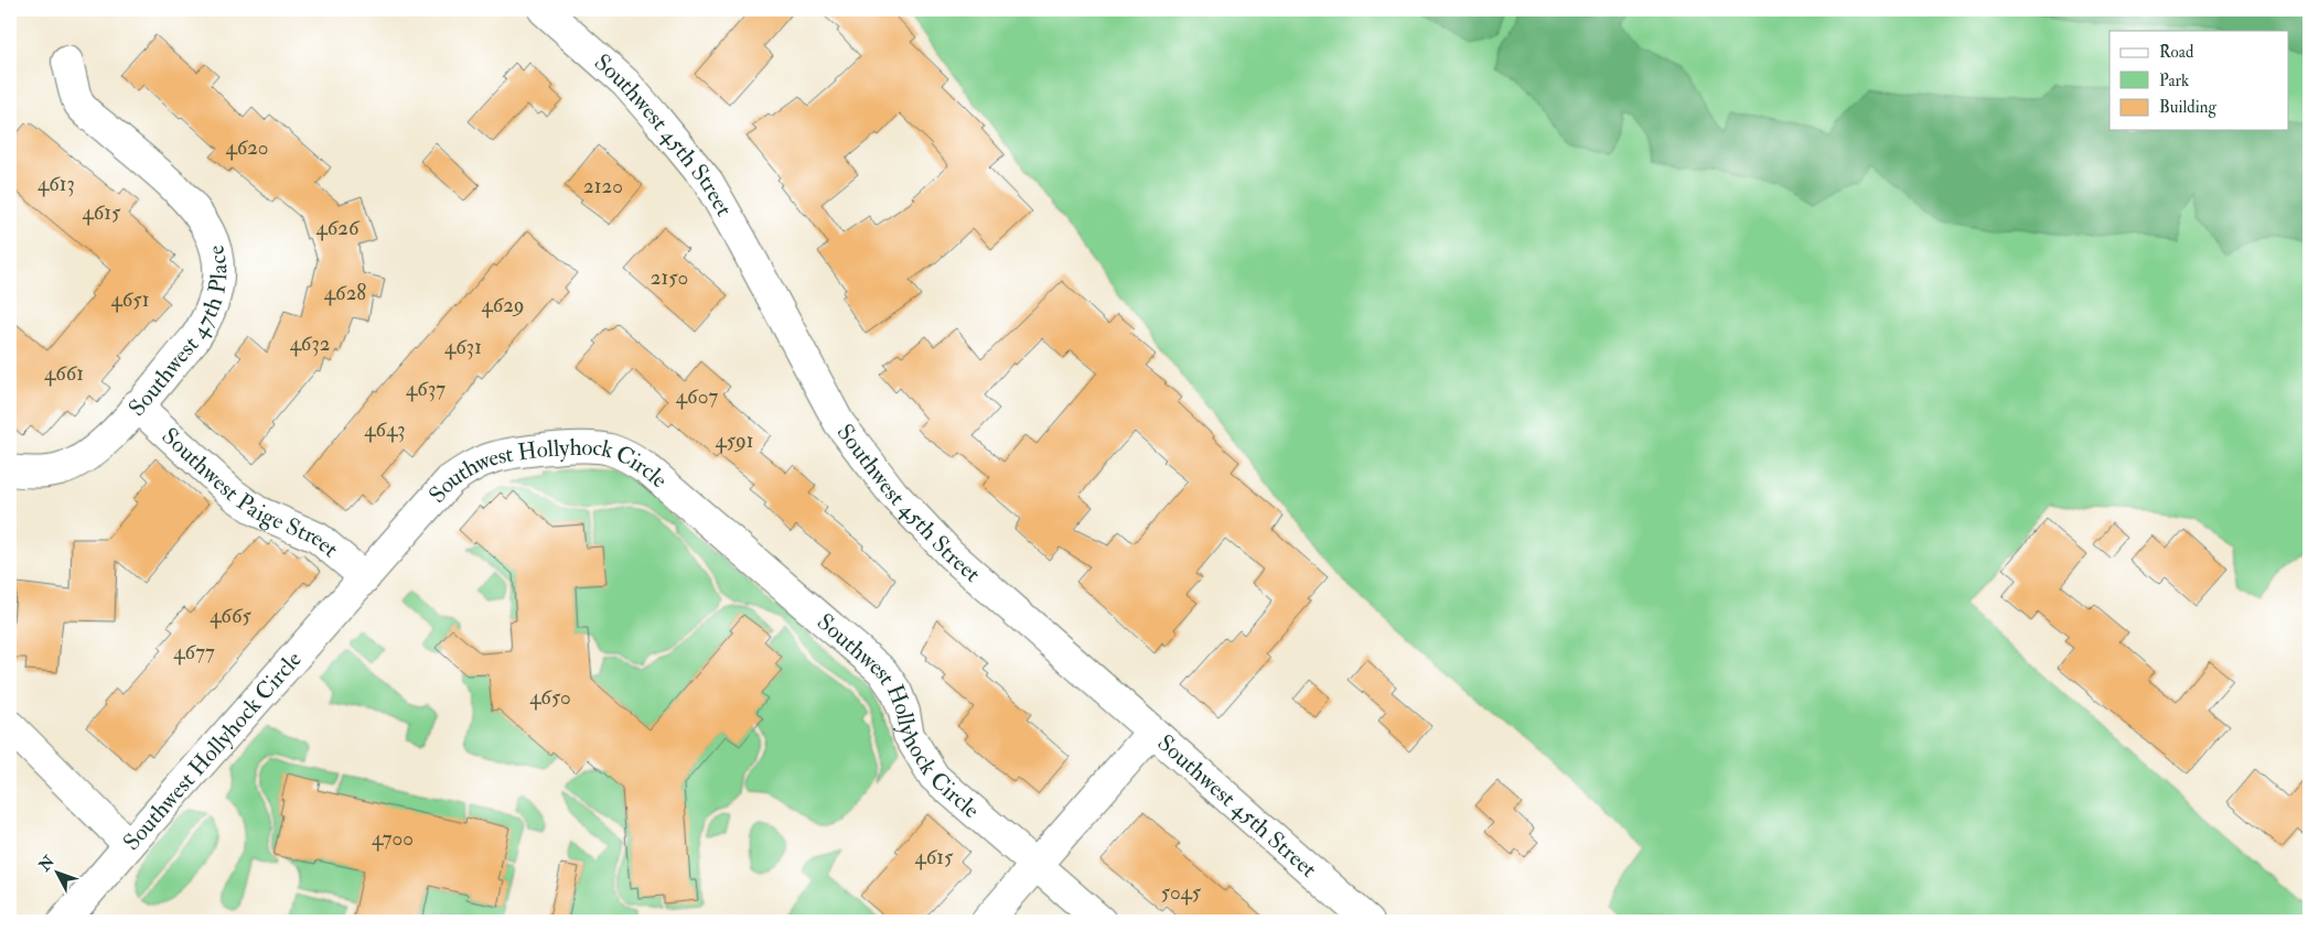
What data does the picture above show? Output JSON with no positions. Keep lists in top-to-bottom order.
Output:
{
  "streets": {
    "street": [
      "Southwest 45th Street",
      "Southwest 47th Place",
      "Southwest Paige Street",
      "Southwest Hollyhock Circle"
    ]
  },
  "crossings": [
    ["Southwest 47th Place", "Southwest Paige Street"],
    ["Southwest Paige Street", "Southwest Hollyhock Circle"]
  ],
  "house_numbers": [
    "4620",
    "4613",
    "2120",
    "4615",
    "4626",
    "2150",
    "4628",
    "4651",
    "4629",
    "4632",
    "4631",
    "4661",
    "4637",
    "4607",
    "4643",
    "4591",
    "4665",
    "4677",
    "4650",
    "4700",
    "4615",
    "5045"
  ],
  "legend": ["Road", "Park", "Building"],
  "north": "top left"
}
